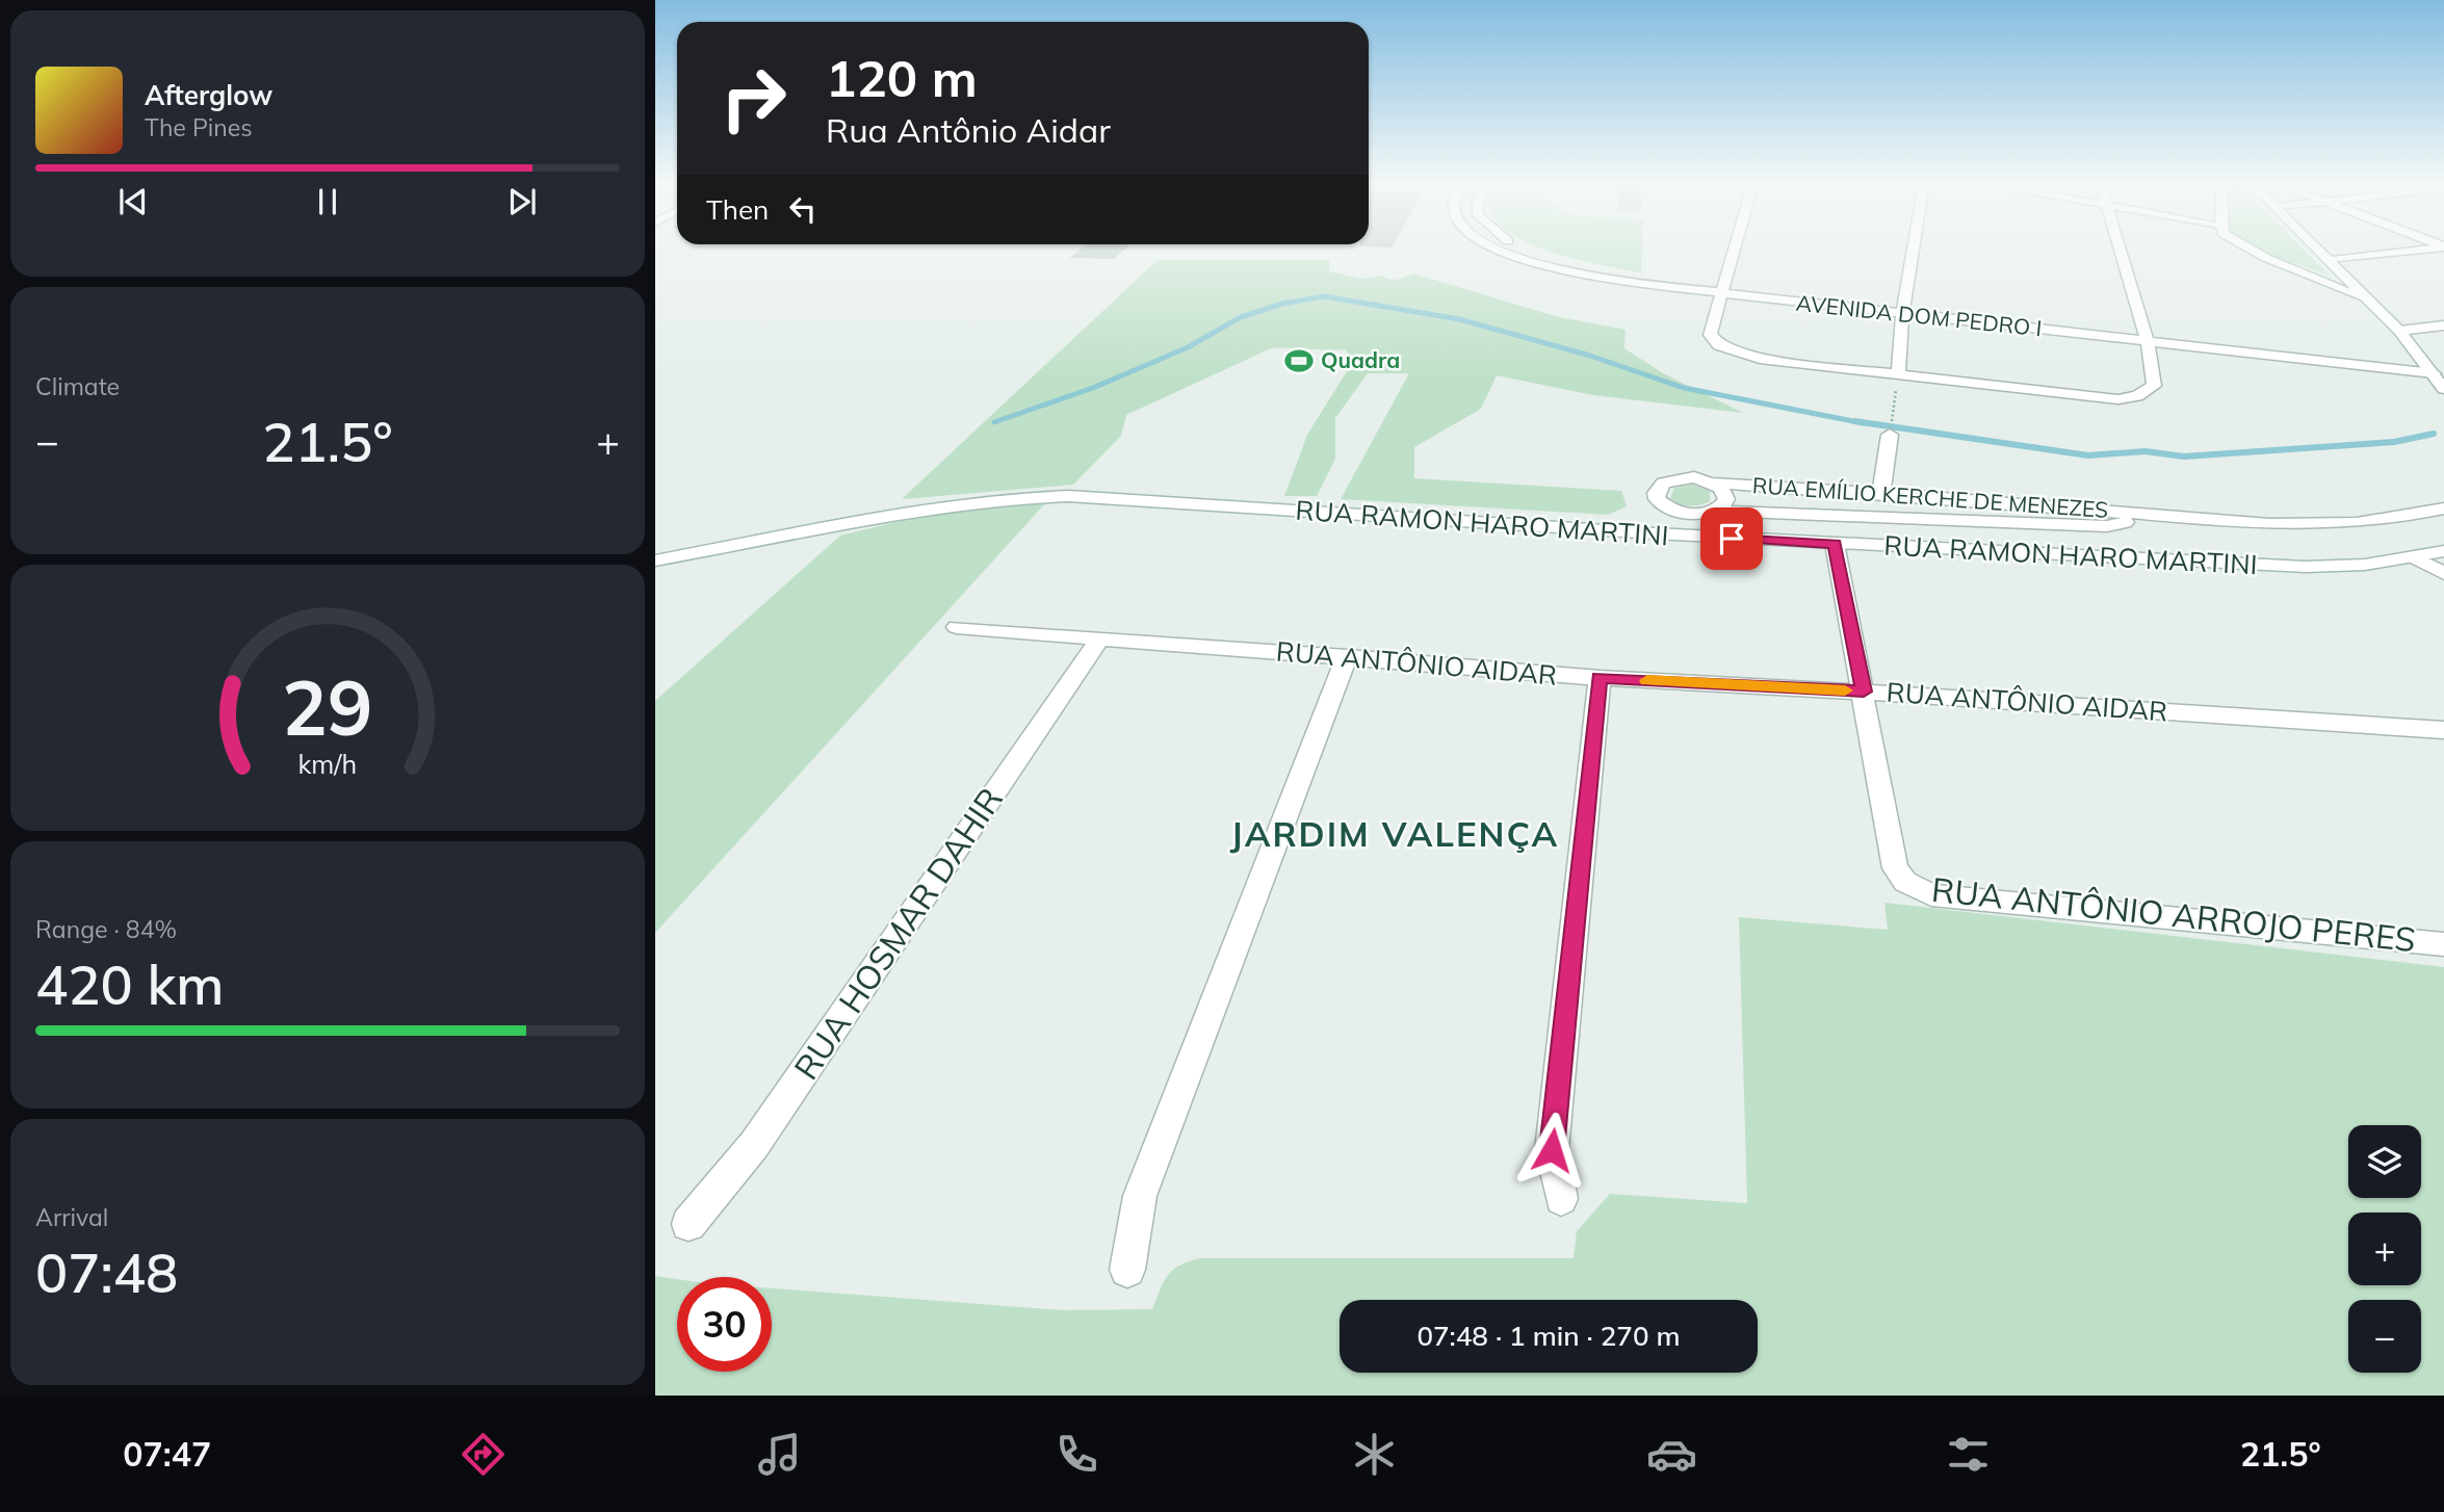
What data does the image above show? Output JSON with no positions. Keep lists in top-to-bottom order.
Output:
{
  "streets": {
    "street": [
      "AVENIDA DOM PEDRO I",
      "RUA EMÍLIO KERCHE DE MENEZES",
      "RUA RAMON HARO MARTINI",
      "RUA ANTÔNIO AIDAR",
      "RUA ANTÔNIO ARROJO PERES",
      "RUA HOSMAR DAHIR"
    ]
  },
  "crossings": [
    ["RUA ANTÔNIO AIDAR", "RUA ANTÔNIO ARROJO PERES"],
    ["RUA ANTÔNIO AIDAR", "RUA HOSMAR DAHIR"]
  ],
  "districts": ["JARDIM VALENÇA"],
  "places": {
    "sports": ["Quadra"]
  },
  "page": {
    "turn": ["120 m", "Rua Antônio Aidar"],
    "song": ["Afterglow", "The Pines"],
    "then": "Then",
    "tile": [
      "Climate",
      ["Range · 84%", "420 km"],
      ["Arrival", "07:48"]
    ],
    "heat": ["−", "21.5°", "+"],
    "map_buttons": ["+", "−"],
    "limit": "30",
    "trip": "07:48 · 1 min · 270 m",
    "tabs": ["07:47", "21.5°"],
    "gauge": ["29", "km/h"]
  }
}
